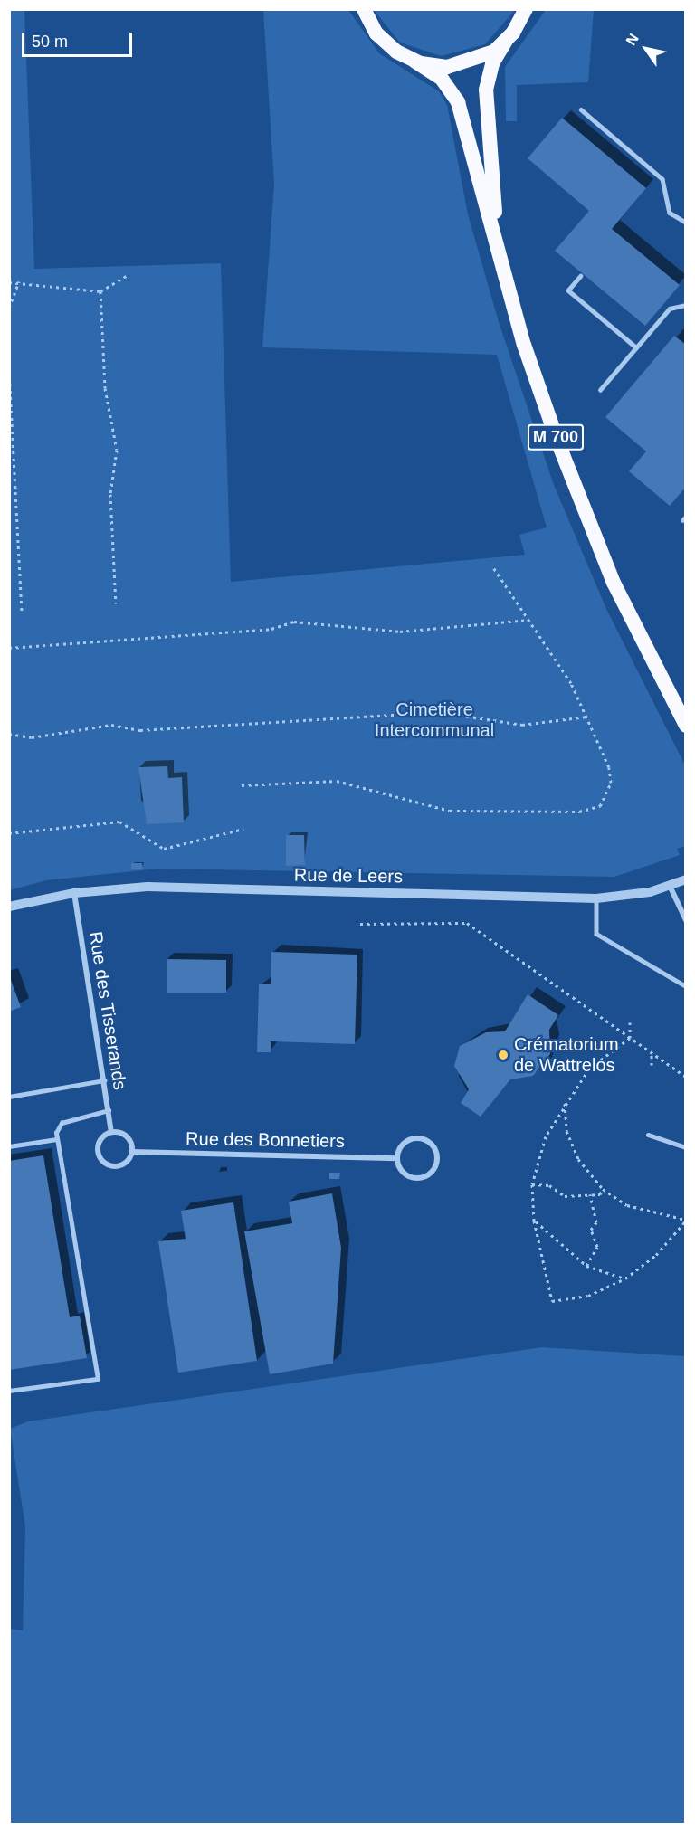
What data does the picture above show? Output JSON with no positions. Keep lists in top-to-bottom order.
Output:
{
  "streets": {
    "highway": ["M 700"],
    "street": ["Rue de Leers", "Rue des Tisserands", "Rue des Bonnetiers"]
  },
  "crossings": [
    ["Rue de Leers", "Rue des Tisserands"],
    ["Rue des Tisserands", "Rue des Bonnetiers"]
  ],
  "parks": ["Cimetière Intercommunal"],
  "places": ["Crématorium de Wattrelos"],
  "scale_bar": "50 m",
  "north": "top left"
}
